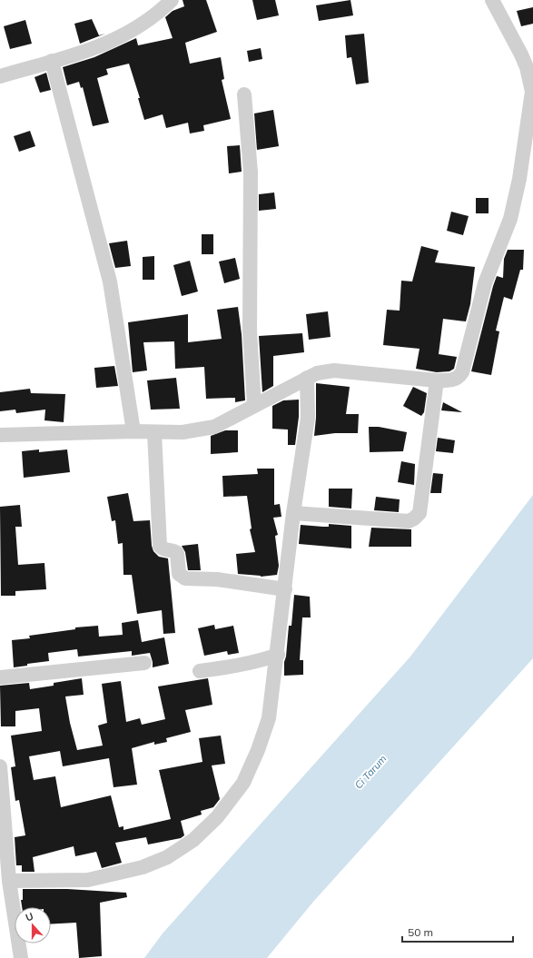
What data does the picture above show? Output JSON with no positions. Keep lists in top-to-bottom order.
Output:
{
  "water": ["Ci Tarum"],
  "scale_bar": "50 m",
  "north": "top"
}
